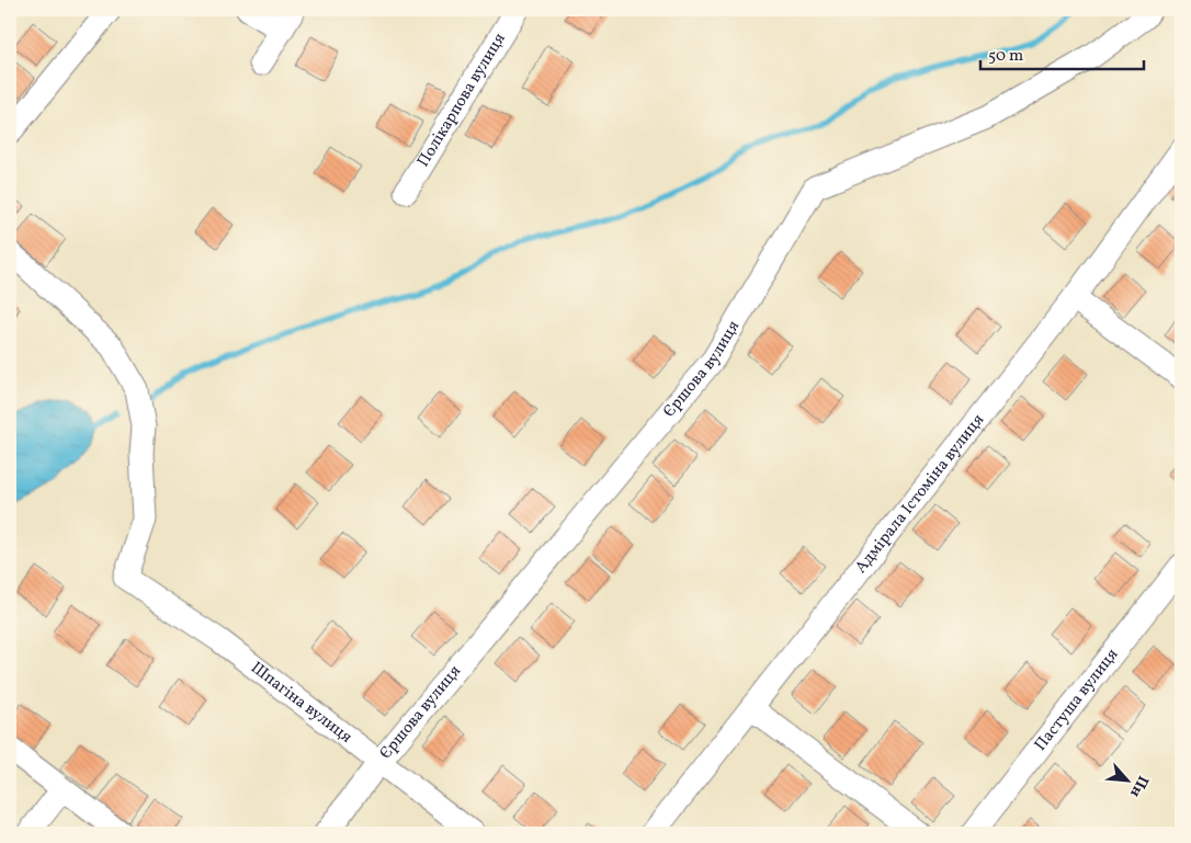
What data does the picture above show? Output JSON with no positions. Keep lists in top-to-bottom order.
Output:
{
  "streets": {
    "street": [
      "Полікарпова вулиця",
      "Єршова вулиця",
      "Адмірала Істоміна вулиця",
      "Пастуша вулиця",
      "Шпагіна вулиця"
    ]
  },
  "crossings": [
    ["Єршова вулиця", "Шпагіна вулиця"]
  ],
  "scale_bar": "50 m",
  "north": "bottom right"
}
